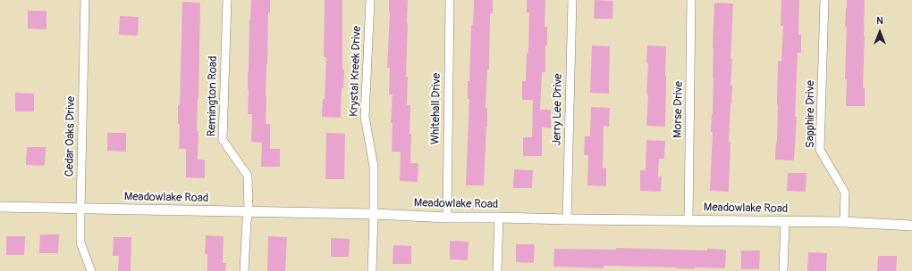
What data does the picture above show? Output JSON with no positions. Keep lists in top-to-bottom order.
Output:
{
  "streets": {
    "street": [
      "Krystal Kreek Drive",
      "Remington Road",
      "Whitehall Drive",
      "Jerry Lee Drive",
      "Morse Drive",
      "Sapphire Drive",
      "Cedar Oaks Drive",
      "Meadowlake Road"
    ]
  },
  "crossings": [
    ["Krystal Kreek Drive", "Meadowlake Road"],
    ["Remington Road", "Meadowlake Road"],
    ["Whitehall Drive", "Meadowlake Road"],
    ["Jerry Lee Drive", "Meadowlake Road"],
    ["Morse Drive", "Meadowlake Road"],
    ["Sapphire Drive", "Meadowlake Road"],
    ["Cedar Oaks Drive", "Meadowlake Road"]
  ],
  "north": "top"
}
